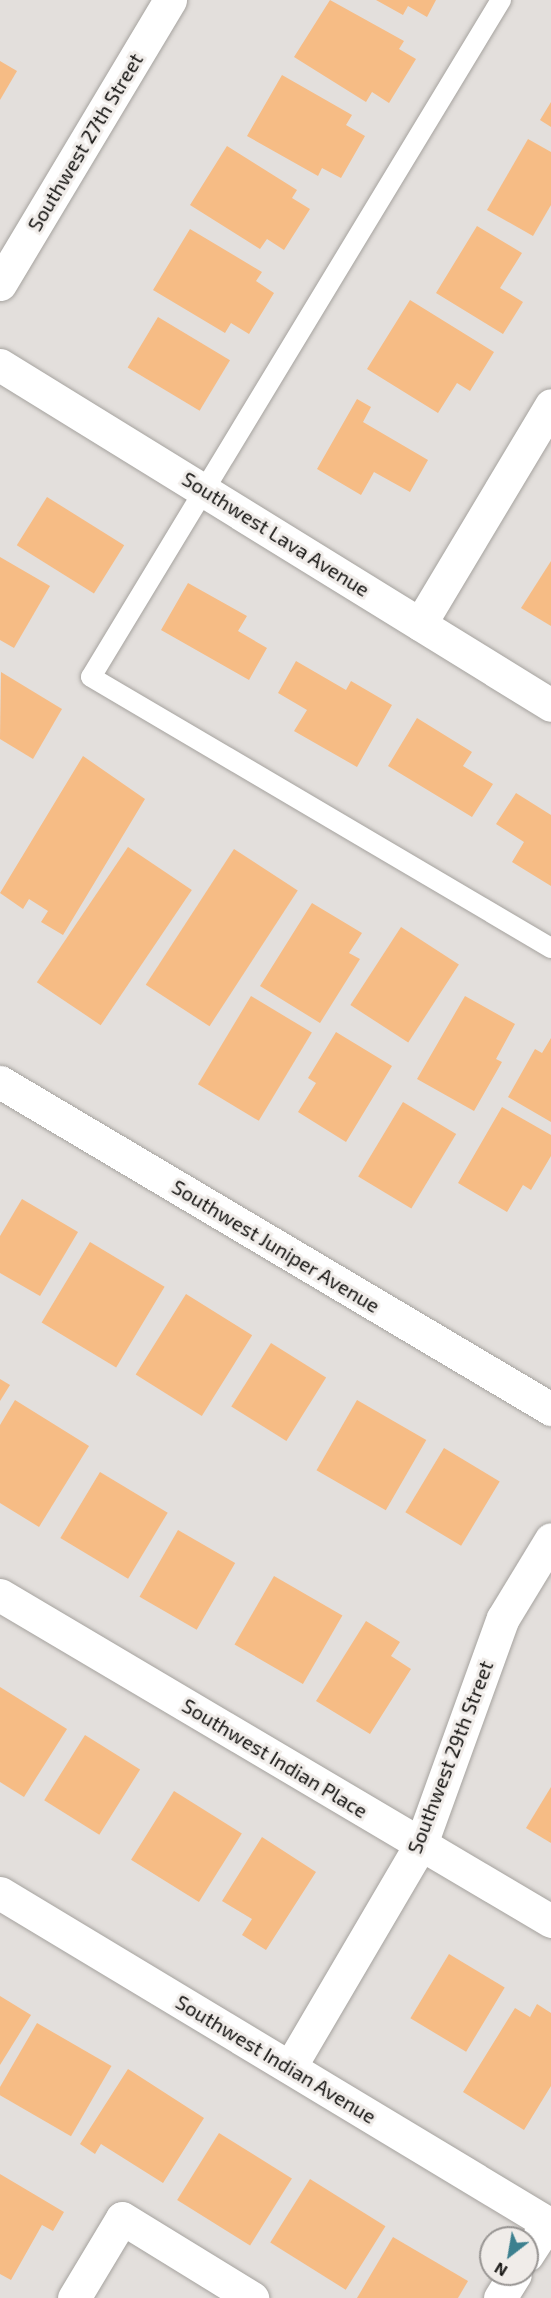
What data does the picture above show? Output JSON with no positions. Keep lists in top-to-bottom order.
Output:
{
  "streets": {
    "street": [
      "Southwest 27th Street",
      "Southwest Lava Avenue",
      "Southwest Juniper Avenue",
      "Southwest 29th Street",
      "Southwest Indian Place",
      "Southwest Indian Avenue"
    ]
  },
  "crossings": [
    ["Southwest 29th Street", "Southwest Indian Place"],
    ["Southwest 29th Street", "Southwest Indian Avenue"]
  ],
  "north": "bottom left"
}
